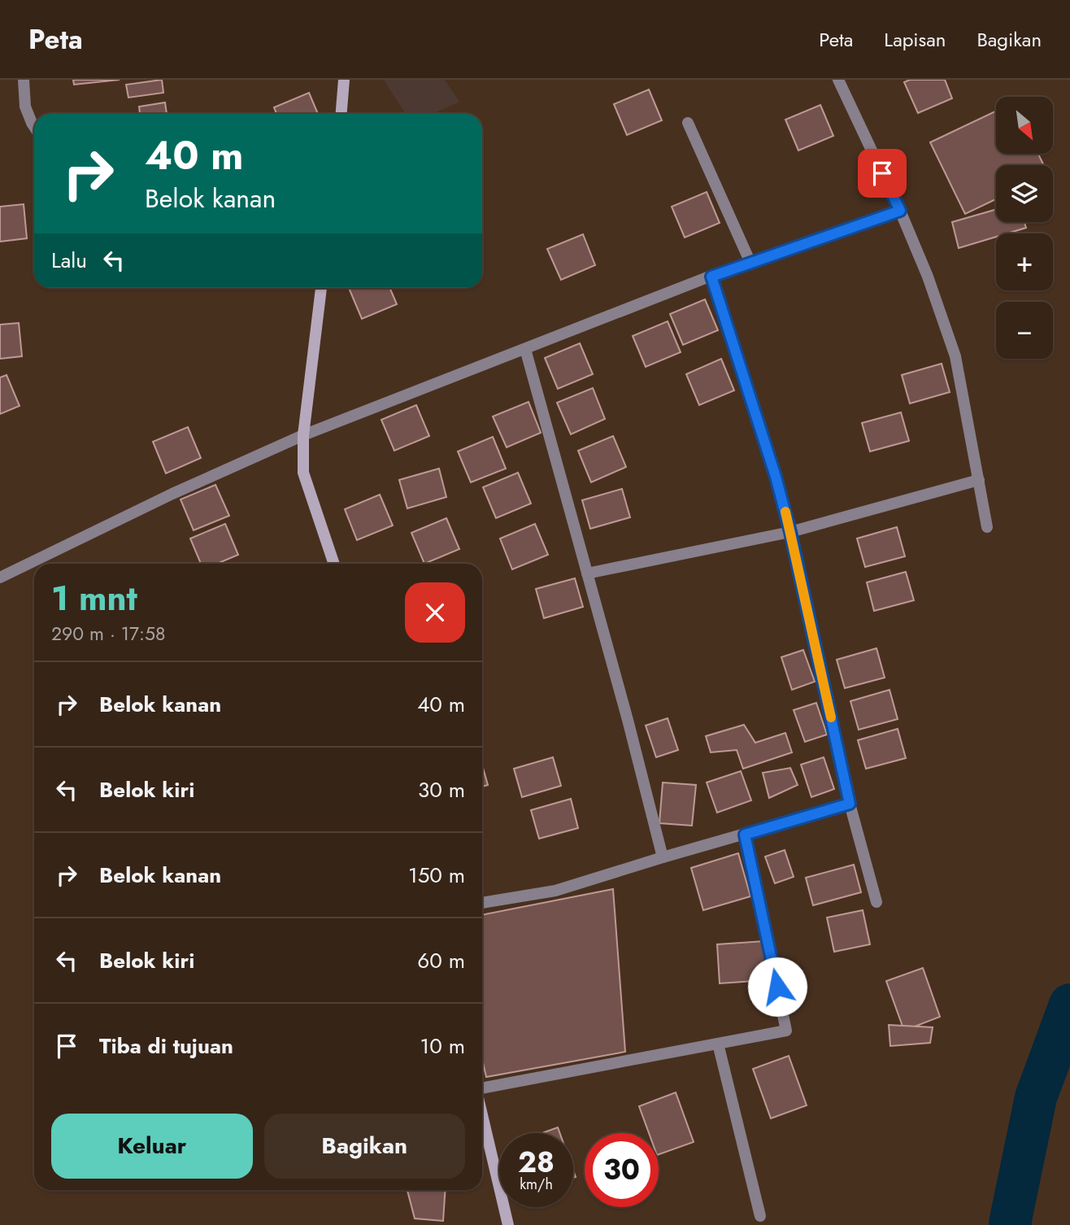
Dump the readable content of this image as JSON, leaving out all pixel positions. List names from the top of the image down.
{
  "north": "bottom right",
  "page": {
    "header": "Peta",
    "nav": ["Peta", "Lapisan", "Bagikan"],
    "map_buttons": ["+", "−"],
    "turn": ["40 m", "Belok kanan"],
    "then": "Lalu",
    "heading": ["1 mnt", "290 m · 17:58"],
    "list": [
      {
        "name": "Belok kanan",
        "value": "40 m"
      },
      {
        "name": "Belok kiri",
        "value": "30 m"
      },
      {
        "name": "Belok kanan",
        "value": "150 m"
      },
      {
        "name": "Belok kiri",
        "value": "60 m"
      },
      {
        "name": "Tiba di tujuan",
        "value": "10 m"
      }
    ],
    "buttons": ["Keluar", "Bagikan"],
    "speed": "28 km/h",
    "limit": "30"
  }
}
